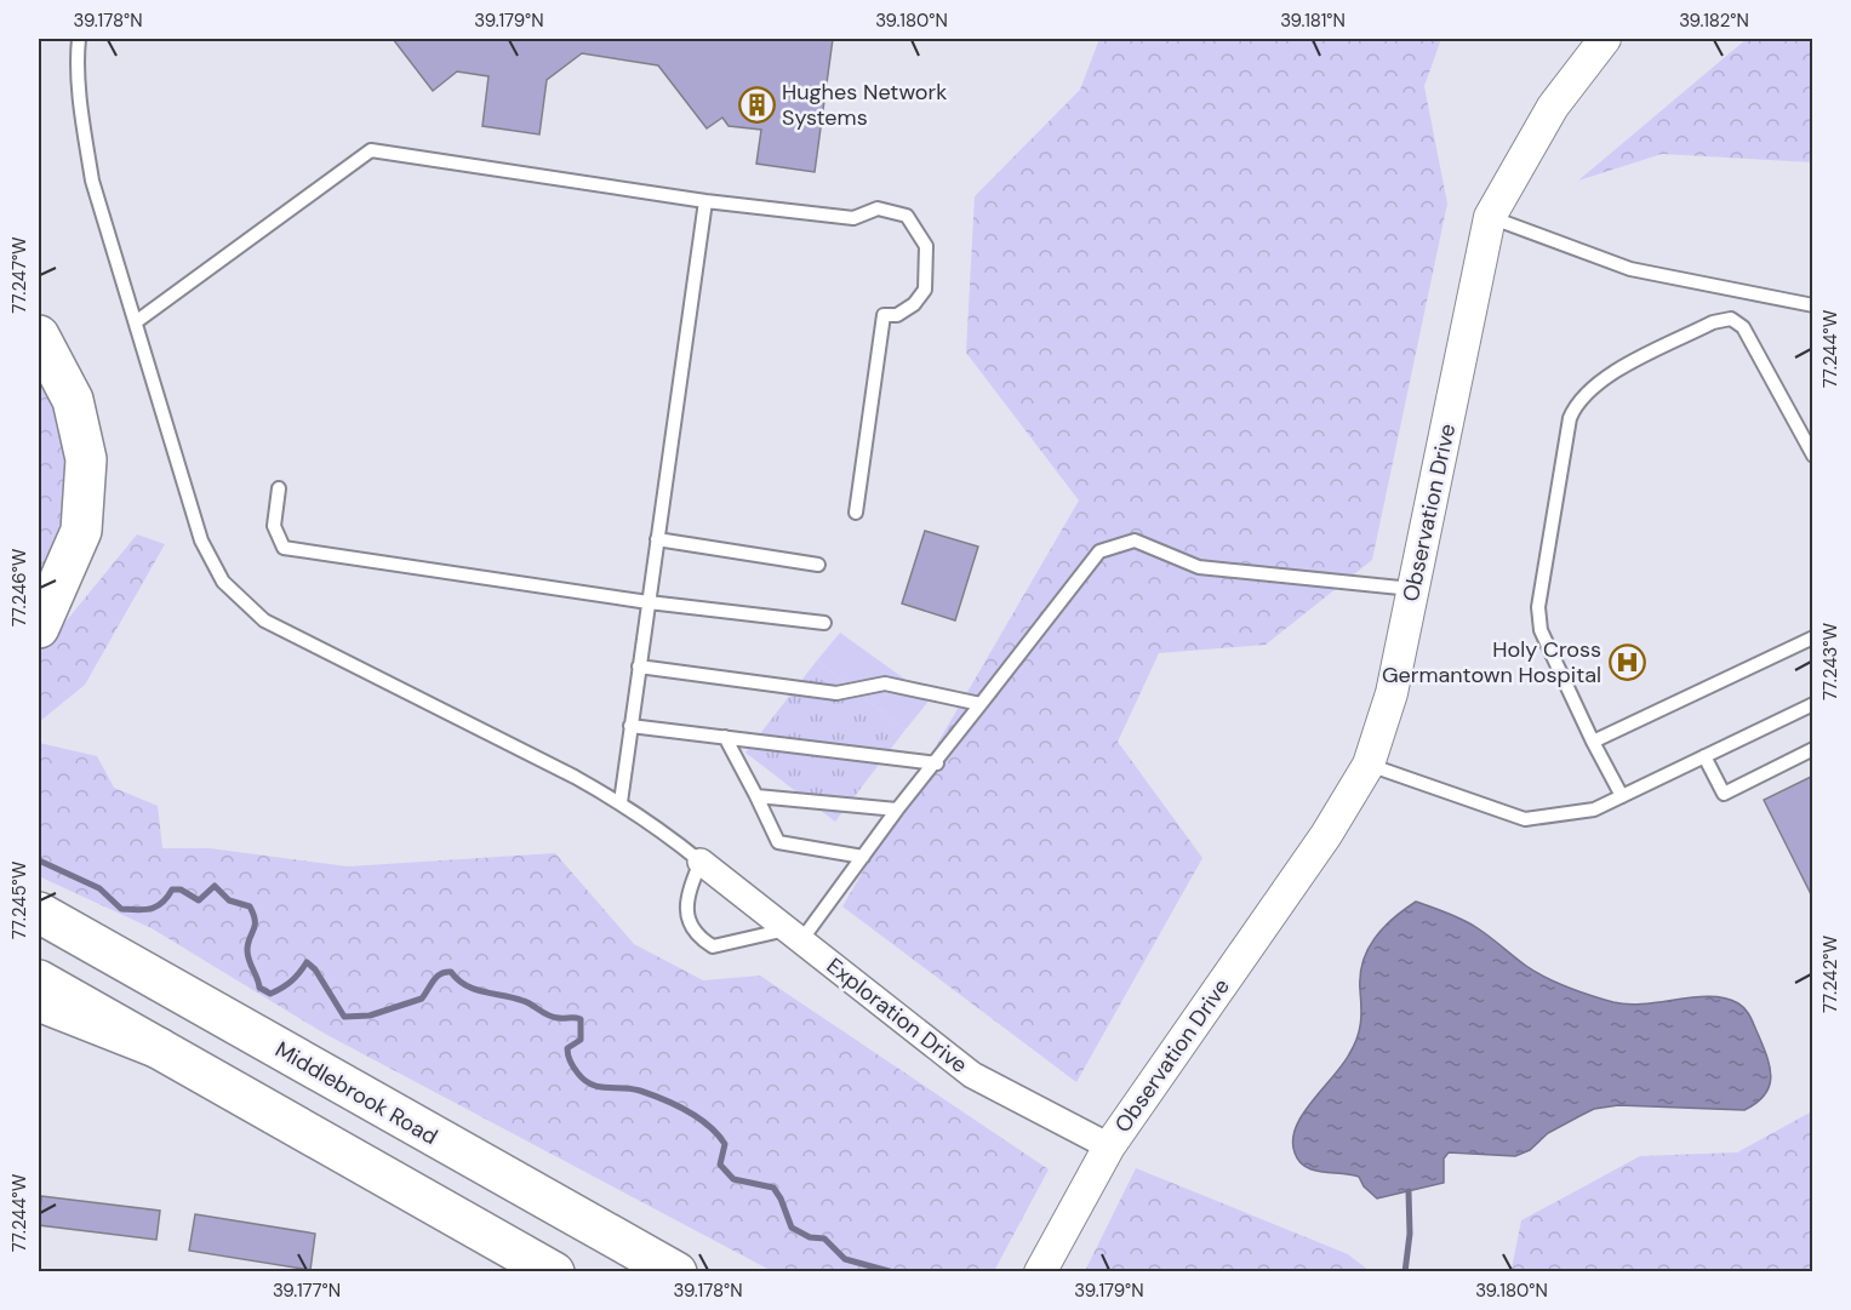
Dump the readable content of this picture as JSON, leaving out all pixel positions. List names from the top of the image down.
{
  "streets": {
    "main road": ["Middlebrook Road"],
    "street": ["Observation Drive", "Exploration Drive"]
  },
  "crossings": [
    ["Observation Drive", "Exploration Drive"]
  ],
  "places": {
    "building": ["Hughes Network Systems"],
    "hospital": ["Holy Cross Germantown Hospital"]
  },
  "coordinates": [
    "39.178°N",
    "39.179°N",
    "39.180°N",
    "39.181°N",
    "39.182°N",
    "77.247°W",
    "77.244°W",
    "77.246°W",
    "77.243°W",
    "77.245°W",
    "77.242°W",
    "39.177°N"
  ]
}
